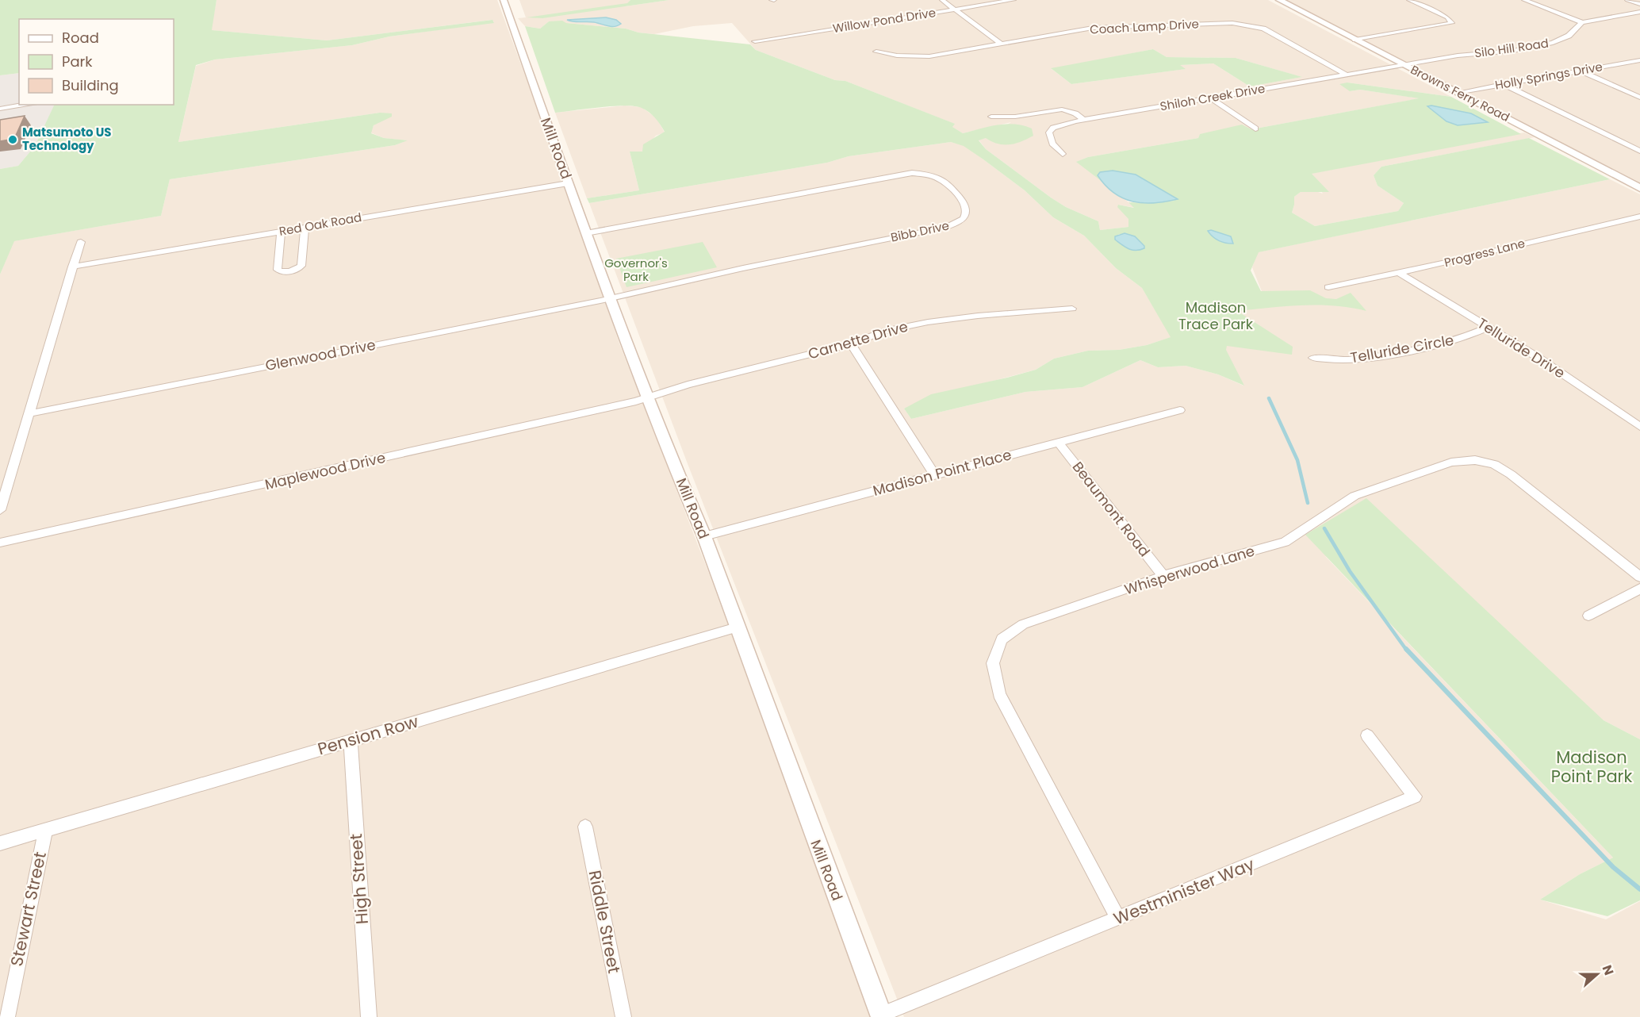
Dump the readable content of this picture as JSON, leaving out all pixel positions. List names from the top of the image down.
{
  "streets": {
    "street": [
      "Willow Pond Drive",
      "Coach Lamp Drive",
      "Silo Hill Road",
      "Holly Springs Drive",
      "Browns Ferry Road",
      "Shiloh Creek Drive",
      "Mill Road",
      "Red Oak Road",
      "Bibb Drive",
      "Progress Lane",
      "Carnette Drive",
      "Telluride Drive",
      "Telluride Circle",
      "Glenwood Drive",
      "Maplewood Drive",
      "Madison Point Place",
      "Beaumont Road",
      "Whisperwood Lane",
      "Pension Row",
      "High Street",
      "Westminister Way",
      "Stewart Street",
      "Riddle Street"
    ]
  },
  "crossings": [
    ["Coach Lamp Drive", "Shiloh Creek Drive"],
    ["Silo Hill Road", "Browns Ferry Road"],
    ["Silo Hill Road", "Shiloh Creek Drive"],
    ["Holly Springs Drive", "Browns Ferry Road"],
    ["Browns Ferry Road", "Shiloh Creek Drive"],
    ["Mill Road", "Red Oak Road"],
    ["Mill Road", "Bibb Drive"],
    ["Mill Road", "Carnette Drive"],
    ["Mill Road", "Glenwood Drive"],
    ["Mill Road", "Maplewood Drive"],
    ["Mill Road", "Madison Point Place"],
    ["Mill Road", "Pension Row"],
    ["Mill Road", "Westminister Way"],
    ["Bibb Drive", "Glenwood Drive"],
    ["Progress Lane", "Telluride Drive"],
    ["Carnette Drive", "Maplewood Drive"],
    ["Telluride Drive", "Telluride Circle"],
    ["Madison Point Place", "Beaumont Road"],
    ["Beaumont Road", "Whisperwood Lane"],
    ["Whisperwood Lane", "Westminister Way"],
    ["Pension Row", "High Street"],
    ["Pension Row", "Stewart Street"]
  ],
  "parks": ["Governor's Park", "Madison Trace Park", "Madison Point Park"],
  "places": ["Matsumoto US Technology"],
  "legend": ["Road", "Park", "Building"],
  "north": "right"
}
